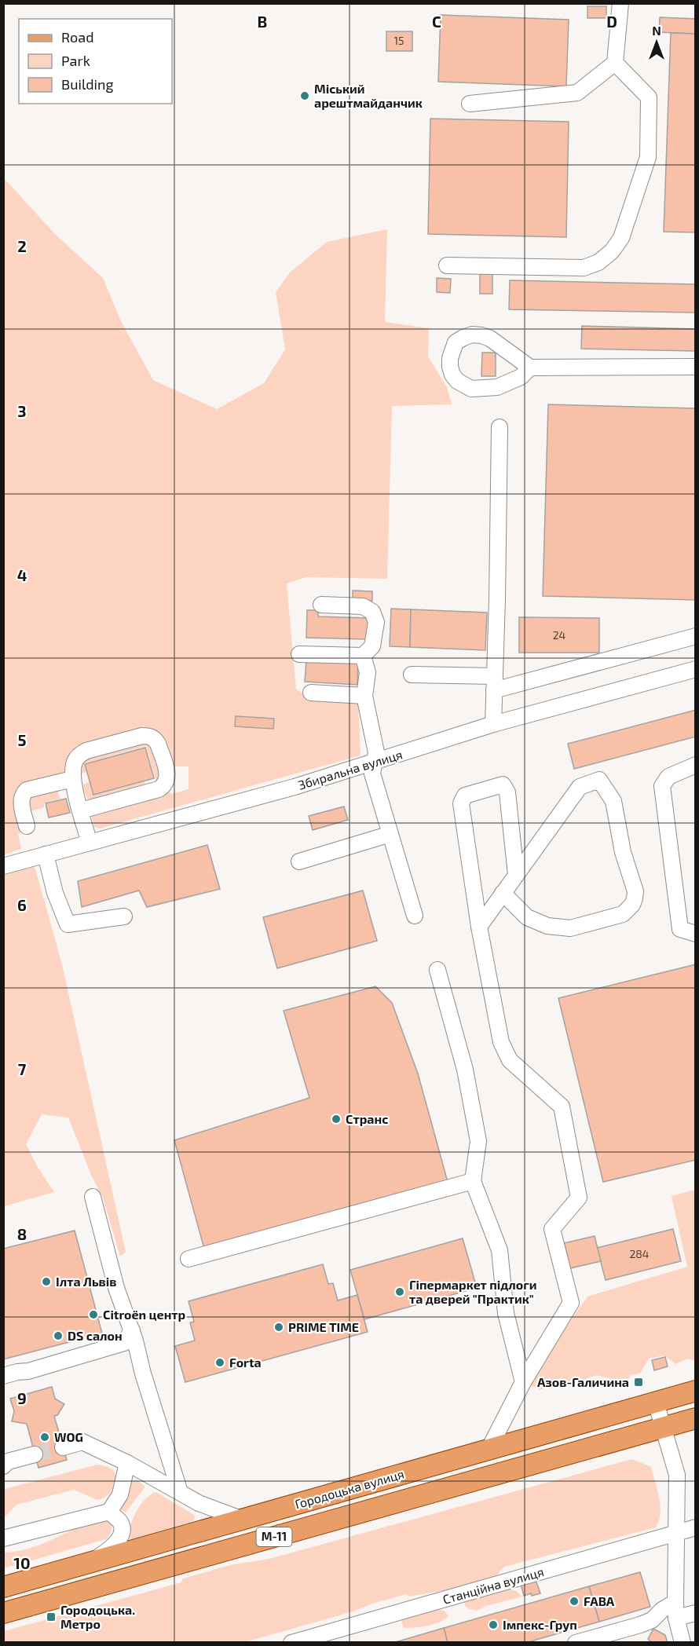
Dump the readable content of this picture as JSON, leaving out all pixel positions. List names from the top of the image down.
{
  "streets": {
    "main road": ["Городоцька вулиця", "М-11"],
    "street": ["Збиральна вулиця", "Станційна вулиця"]
  },
  "places": {
    "other": [
      "Міський арештмайданчик",
      "Странс",
      "Ілта Львів",
      "Гіпермаркет підлоги та дверей \"Практик\"",
      "Citroën центр",
      "PRIME TIME",
      "DS салон",
      "Forta",
      "WOG",
      "FABA",
      "Імпекс-Груп"
    ],
    "transit": ["Азов-Галичина", "Городоцька. Метро"]
  },
  "house_numbers": ["15", "24", "284"],
  "legend": ["Road", "Park", "Building"],
  "north": "top",
  "grid": {
    "columns": ["B", "C", "D"],
    "rows": [
      "2",
      "3",
      "4",
      "5",
      "6",
      "7",
      "8",
      "9",
      "10"
    ]
  }
}
